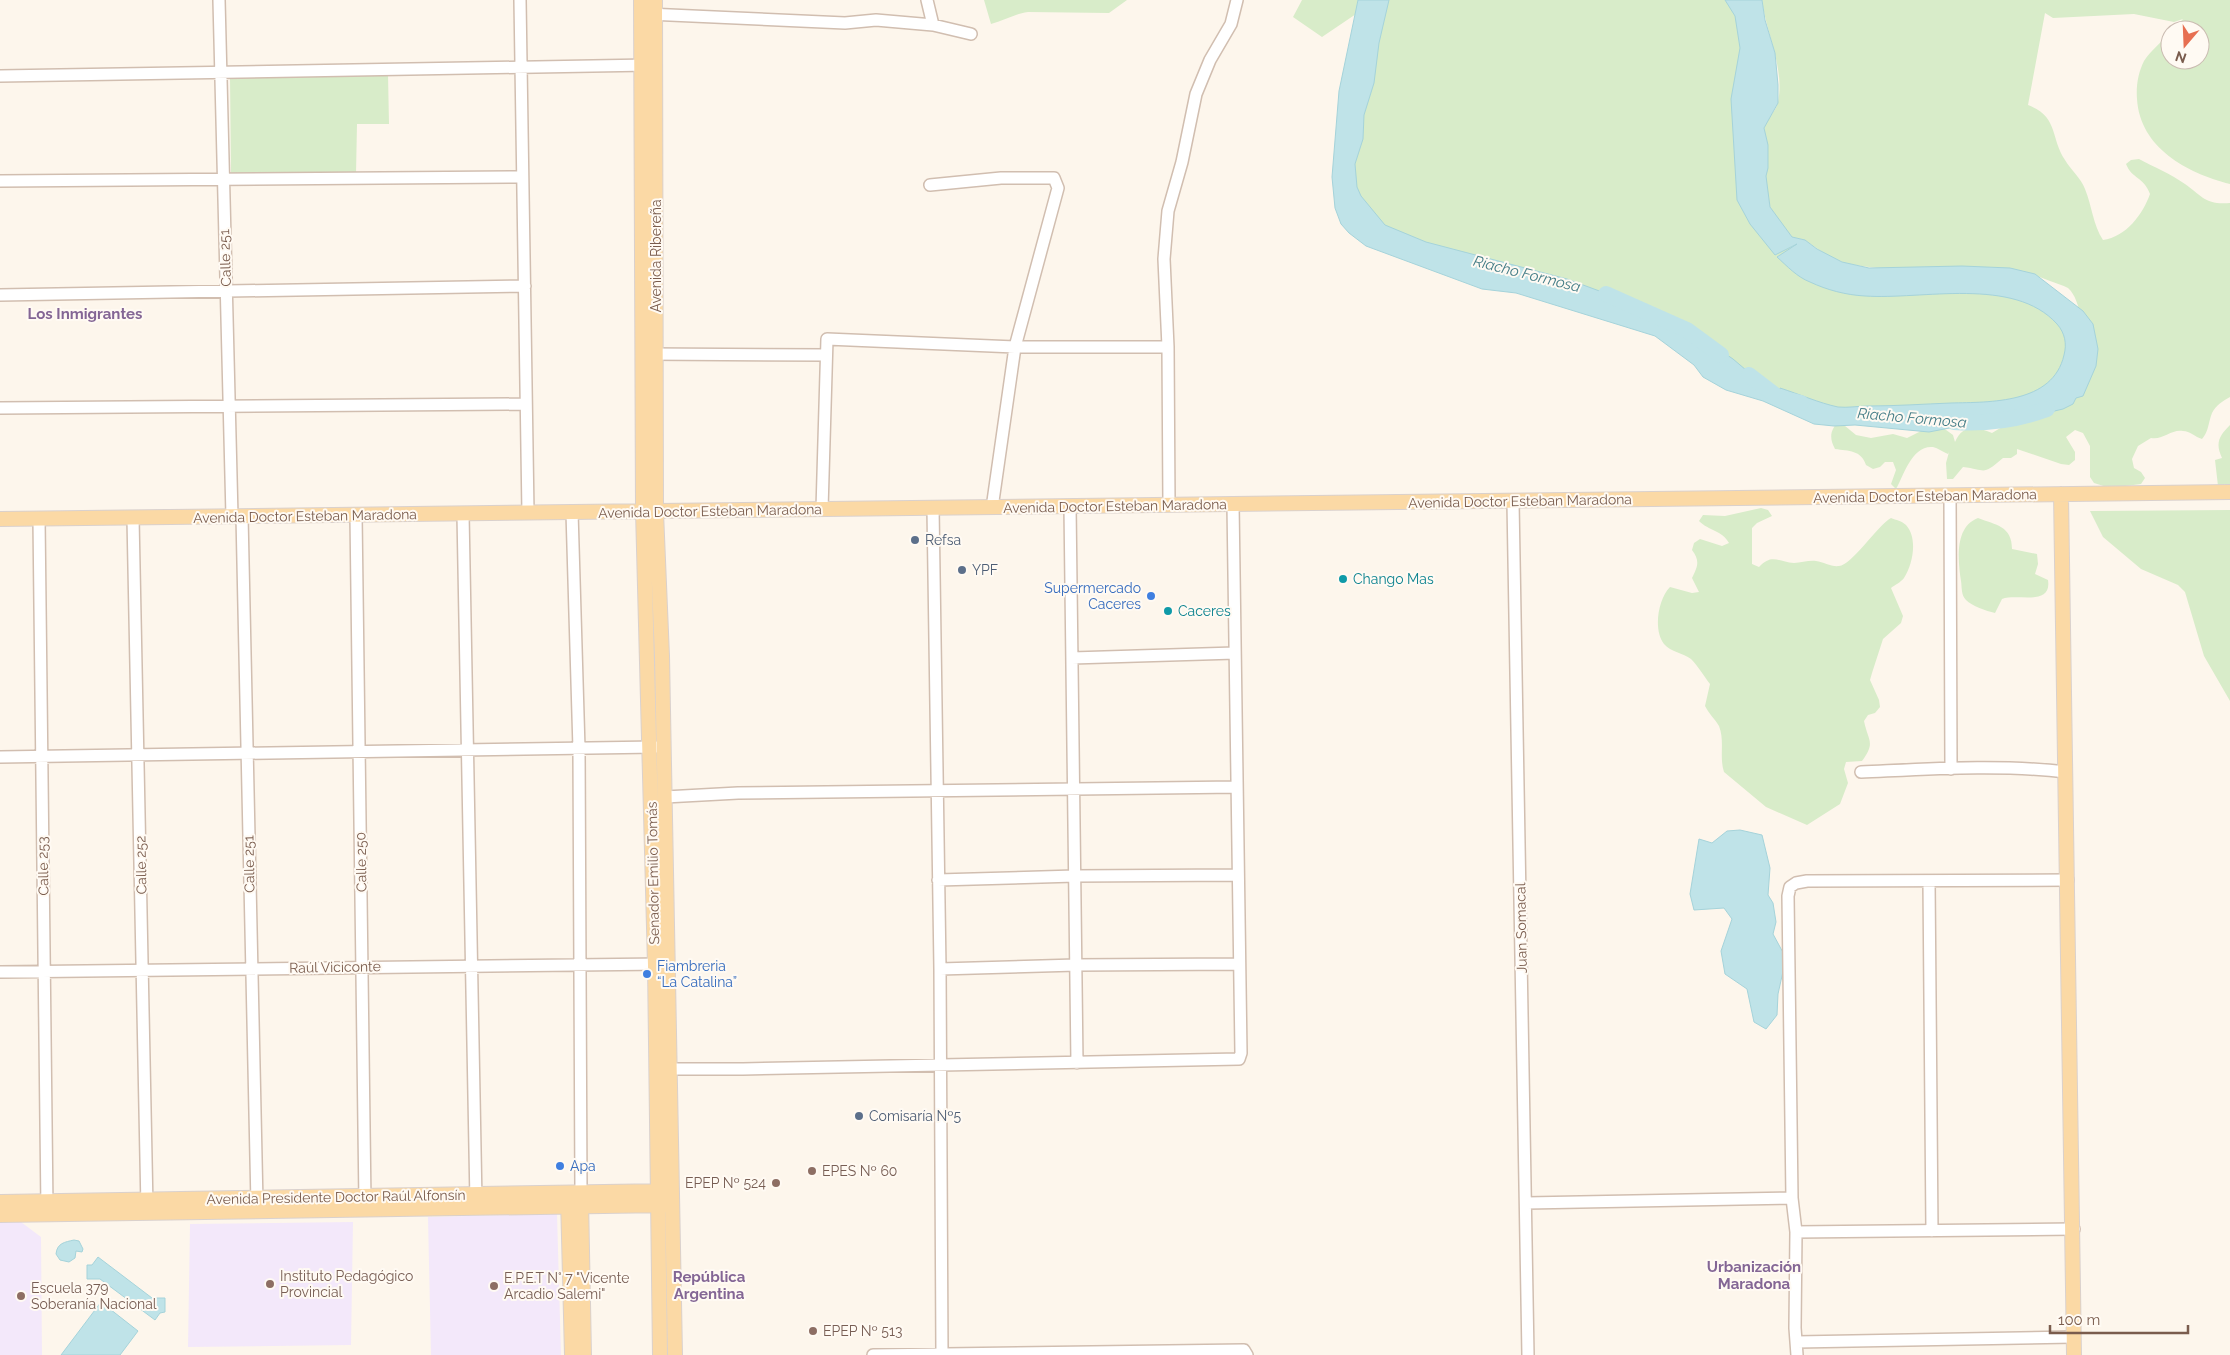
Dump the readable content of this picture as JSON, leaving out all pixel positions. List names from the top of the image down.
{
  "streets": {
    "main road": [
      "Avenida Ribereña",
      "Avenida Doctor Esteban Maradona",
      "Senador Emilio Tomás",
      "Avenida Presidente Doctor Raúl Alfonsín"
    ],
    "street": [
      "Calle 251",
      "Calle 250",
      "Calle 252",
      "Calle 253",
      "Juan Somacal",
      "Raúl Viciconte"
    ]
  },
  "crossings": [
    ["Avenida Ribereña", "Avenida Doctor Esteban Maradona"],
    ["Avenida Ribereña", "Senador Emilio Tomás"],
    ["Calle 251", "Avenida Doctor Esteban Maradona"],
    ["Calle 251", "Raúl Viciconte"],
    ["Calle 251", "Avenida Presidente Doctor Raúl Alfonsín"],
    ["Avenida Doctor Esteban Maradona", "Calle 250"],
    ["Avenida Doctor Esteban Maradona", "Calle 252"],
    ["Avenida Doctor Esteban Maradona", "Calle 253"],
    ["Avenida Doctor Esteban Maradona", "Senador Emilio Tomás"],
    ["Avenida Doctor Esteban Maradona", "Juan Somacal"],
    ["Calle 250", "Raúl Viciconte"],
    ["Calle 250", "Avenida Presidente Doctor Raúl Alfonsín"],
    ["Calle 252", "Raúl Viciconte"],
    ["Calle 252", "Avenida Presidente Doctor Raúl Alfonsín"],
    ["Calle 253", "Raúl Viciconte"],
    ["Calle 253", "Avenida Presidente Doctor Raúl Alfonsín"],
    ["Senador Emilio Tomás", "Raúl Viciconte"],
    ["Senador Emilio Tomás", "Avenida Presidente Doctor Raúl Alfonsín"]
  ],
  "districts": ["Los Inmigrantes", "Urbanización Maradona", "República Argentina"],
  "water": ["Riacho Formosa"],
  "places": [
    "Refsa",
    "YPF",
    "Chango Mas",
    "Supermercado Caceres",
    "Caceres",
    "Fiambreria “La Catalina”",
    "Comisaría Nº5",
    "Apa",
    "EPES Nº 60",
    "EPEP Nº 524",
    "Instituto Pedagógico Provincial",
    "E.P.E.T N° 7 \"Vicente Arcadio Salemi\"",
    "Escuela 379 Soberanía Nacional",
    "EPEP Nº 513"
  ],
  "scale_bar": "100 m",
  "north": "bottom"
}
